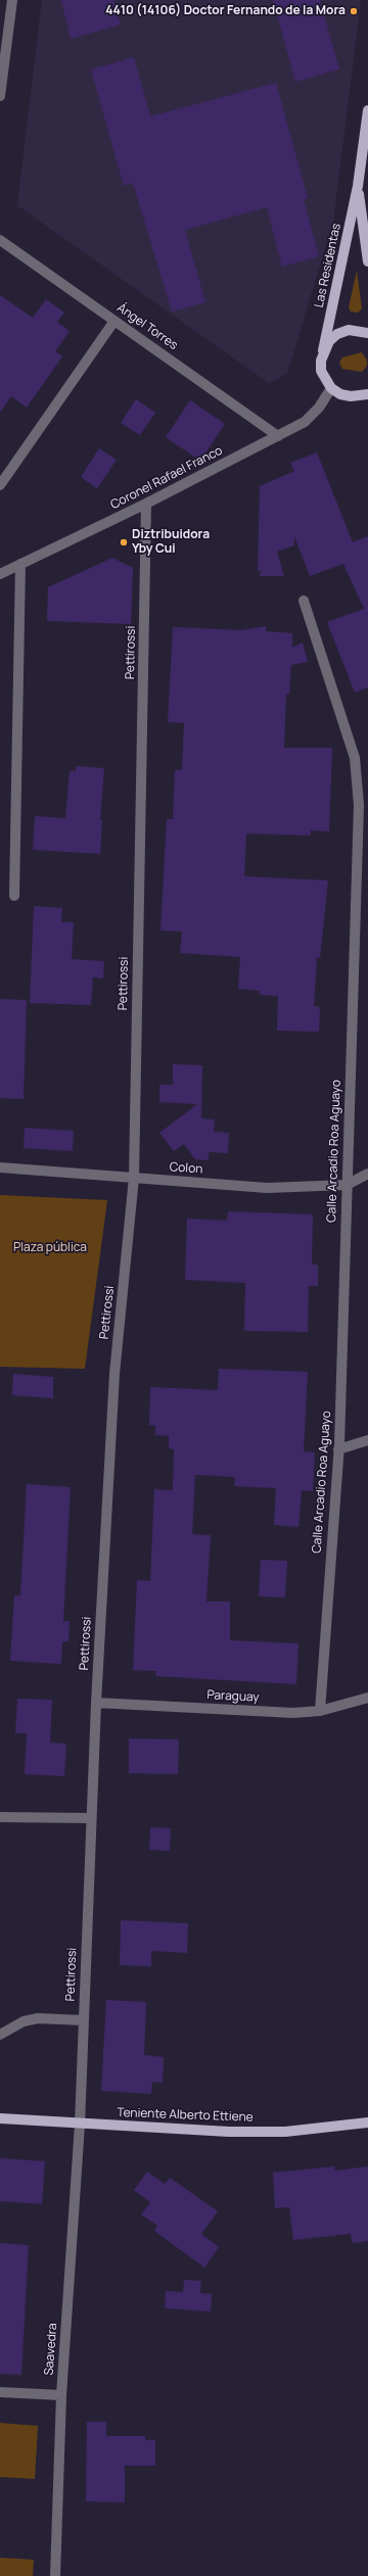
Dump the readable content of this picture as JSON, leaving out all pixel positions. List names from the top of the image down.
{
  "streets": {
    "main road": ["Las Residentas", "Teniente Alberto Ettiene"],
    "street": [
      "Ángel Torres",
      "Coronel Rafael Franco",
      "Pettirossi",
      "Calle Arcadio Roa Aguayo",
      "Colon",
      "Paraguay",
      "Saavedra"
    ]
  },
  "crossings": [
    ["Las Residentas", "Coronel Rafael Franco"],
    ["Ángel Torres", "Coronel Rafael Franco"],
    ["Coronel Rafael Franco", "Pettirossi"],
    ["Pettirossi", "Colon"],
    ["Pettirossi", "Paraguay"],
    ["Pettirossi", "Teniente Alberto Ettiene"],
    ["Pettirossi", "Saavedra"],
    ["Calle Arcadio Roa Aguayo", "Colon"],
    ["Calle Arcadio Roa Aguayo", "Paraguay"],
    ["Teniente Alberto Ettiene", "Saavedra"]
  ],
  "parks": ["Plaza pública"],
  "places": ["4410 (14106) Doctor Fernando de la Mora", "Diztribuidora Yby Cui"]
}
